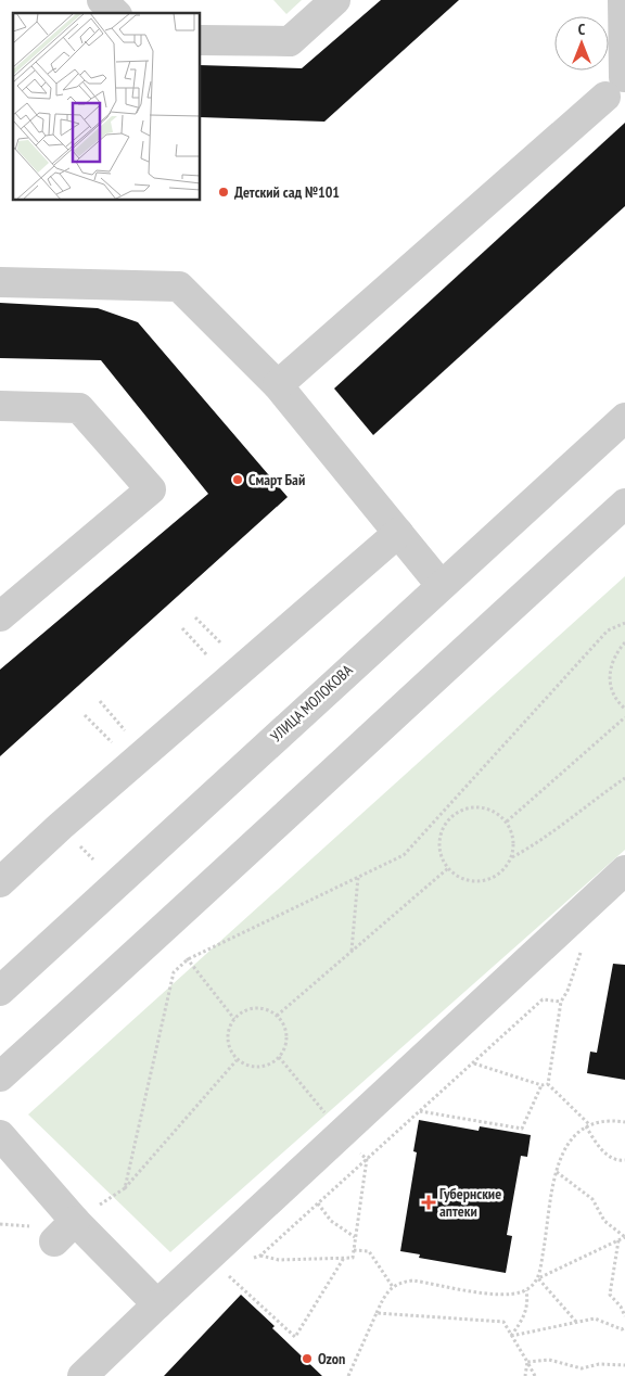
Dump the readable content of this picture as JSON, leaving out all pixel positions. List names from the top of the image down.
{
  "streets": {
    "street": ["УЛИЦА МОЛОКОВА"]
  },
  "places": {
    "other": ["Детский сад №101", "Смарт Бай", "Ozon"],
    "health": ["Губернские аптеки"]
  },
  "north": "top"
}
